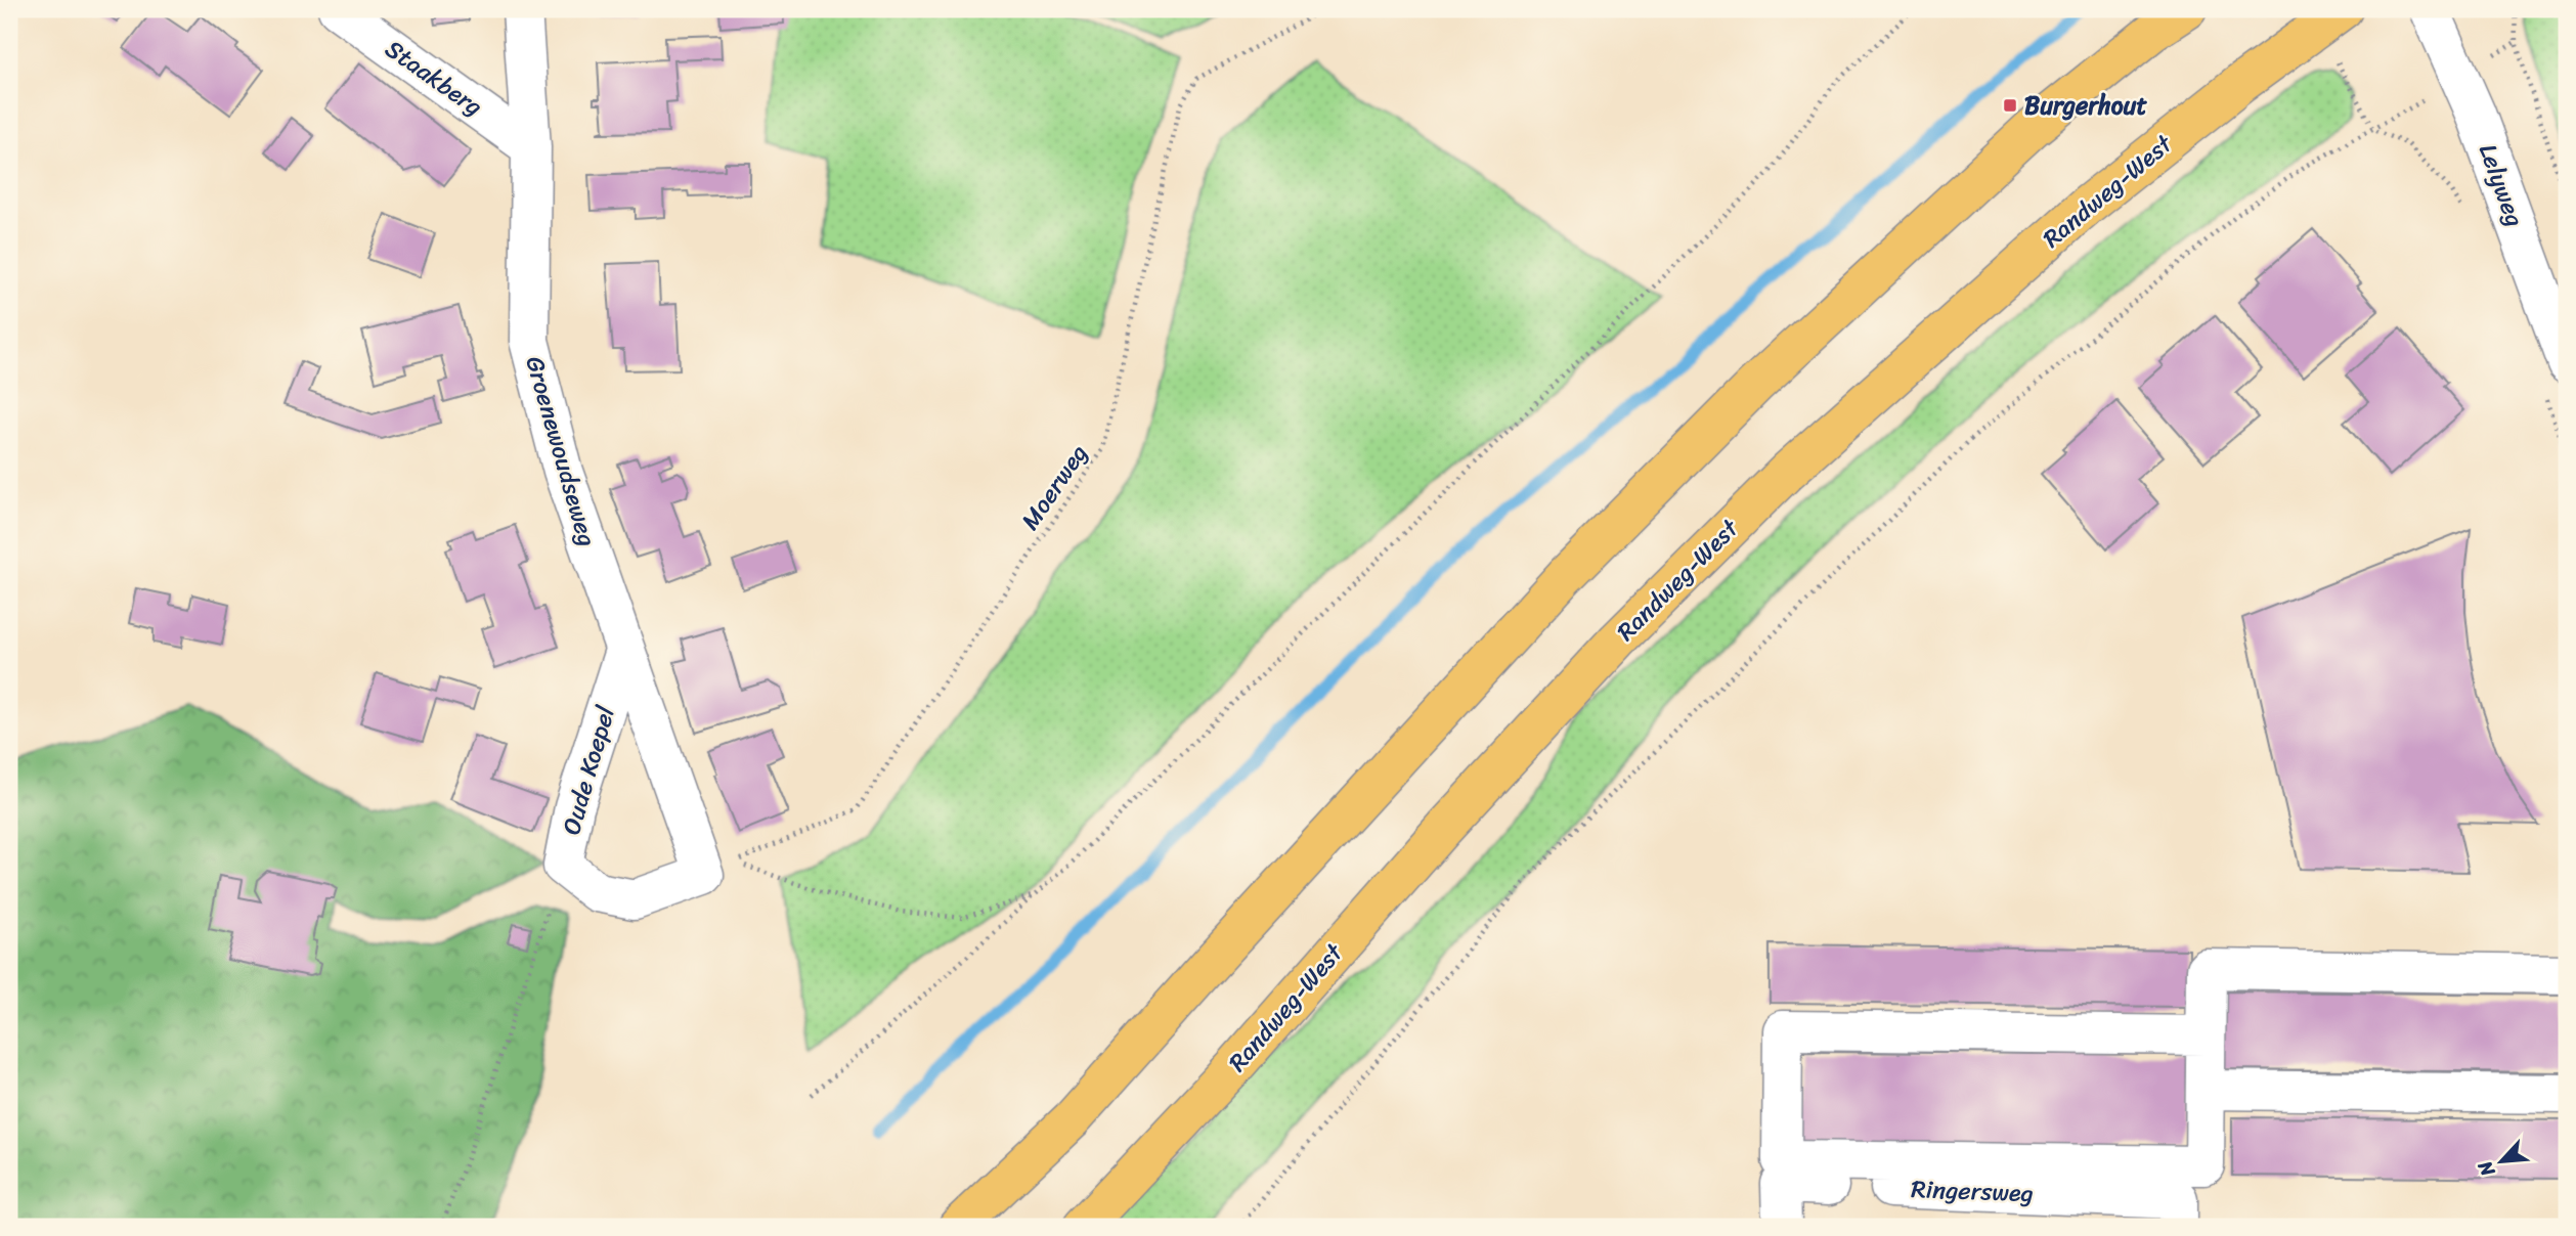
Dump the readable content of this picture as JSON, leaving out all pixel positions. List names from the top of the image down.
{
  "streets": {
    "main road": ["Randweg-West"],
    "street": [
      "Staakberg",
      "Lelyweg",
      "Groenewoudseweg",
      "Oude Koepel",
      "Ringersweg"
    ],
    "path": ["Moerweg"]
  },
  "crossings": [
    ["Staakberg", "Groenewoudseweg"],
    ["Groenewoudseweg", "Moerweg"],
    ["Groenewoudseweg", "Oude Koepel"],
    ["Moerweg", "Oude Koepel"]
  ],
  "places": {
    "transit": ["Burgerhout"]
  },
  "north": "bottom left"
}
